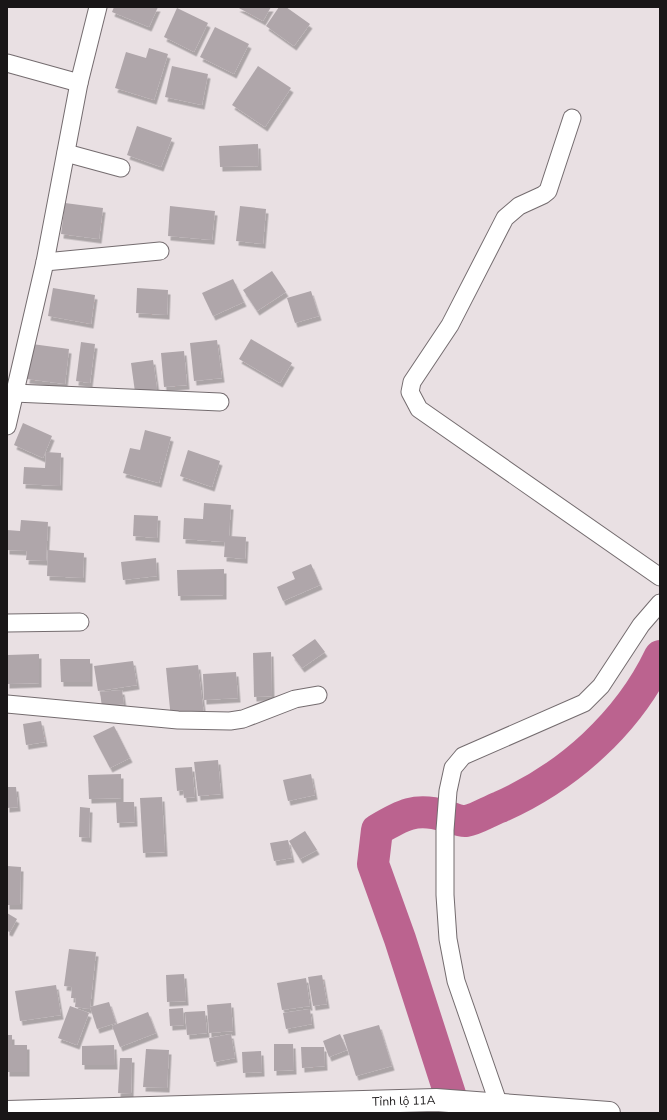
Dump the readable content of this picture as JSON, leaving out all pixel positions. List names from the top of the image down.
{
  "streets": {
    "main road": ["Tỉnh lộ 11A"]
  }
}
